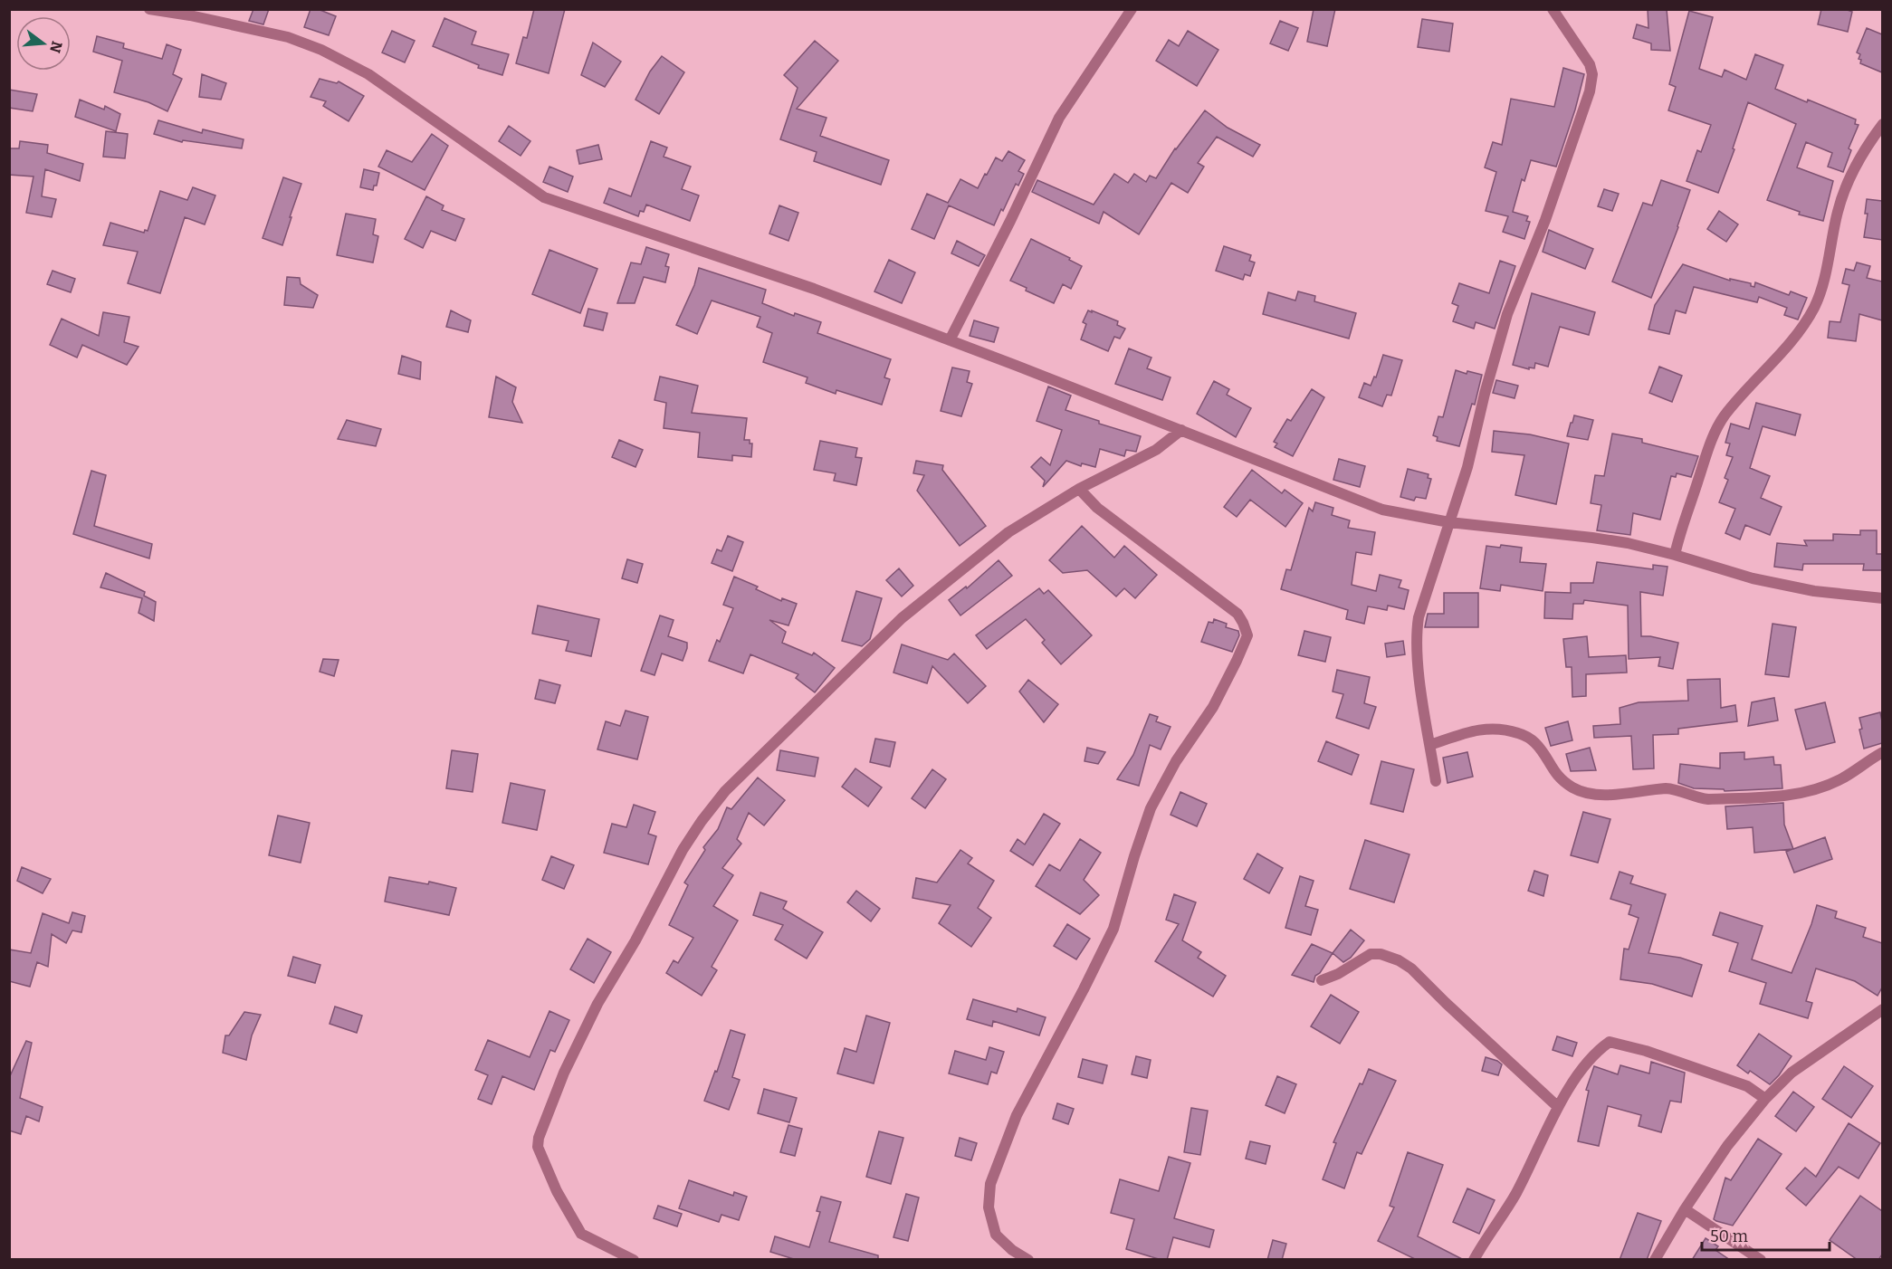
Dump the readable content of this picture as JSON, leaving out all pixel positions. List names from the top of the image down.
{
  "scale_bar": "50 m",
  "north": "right"
}
